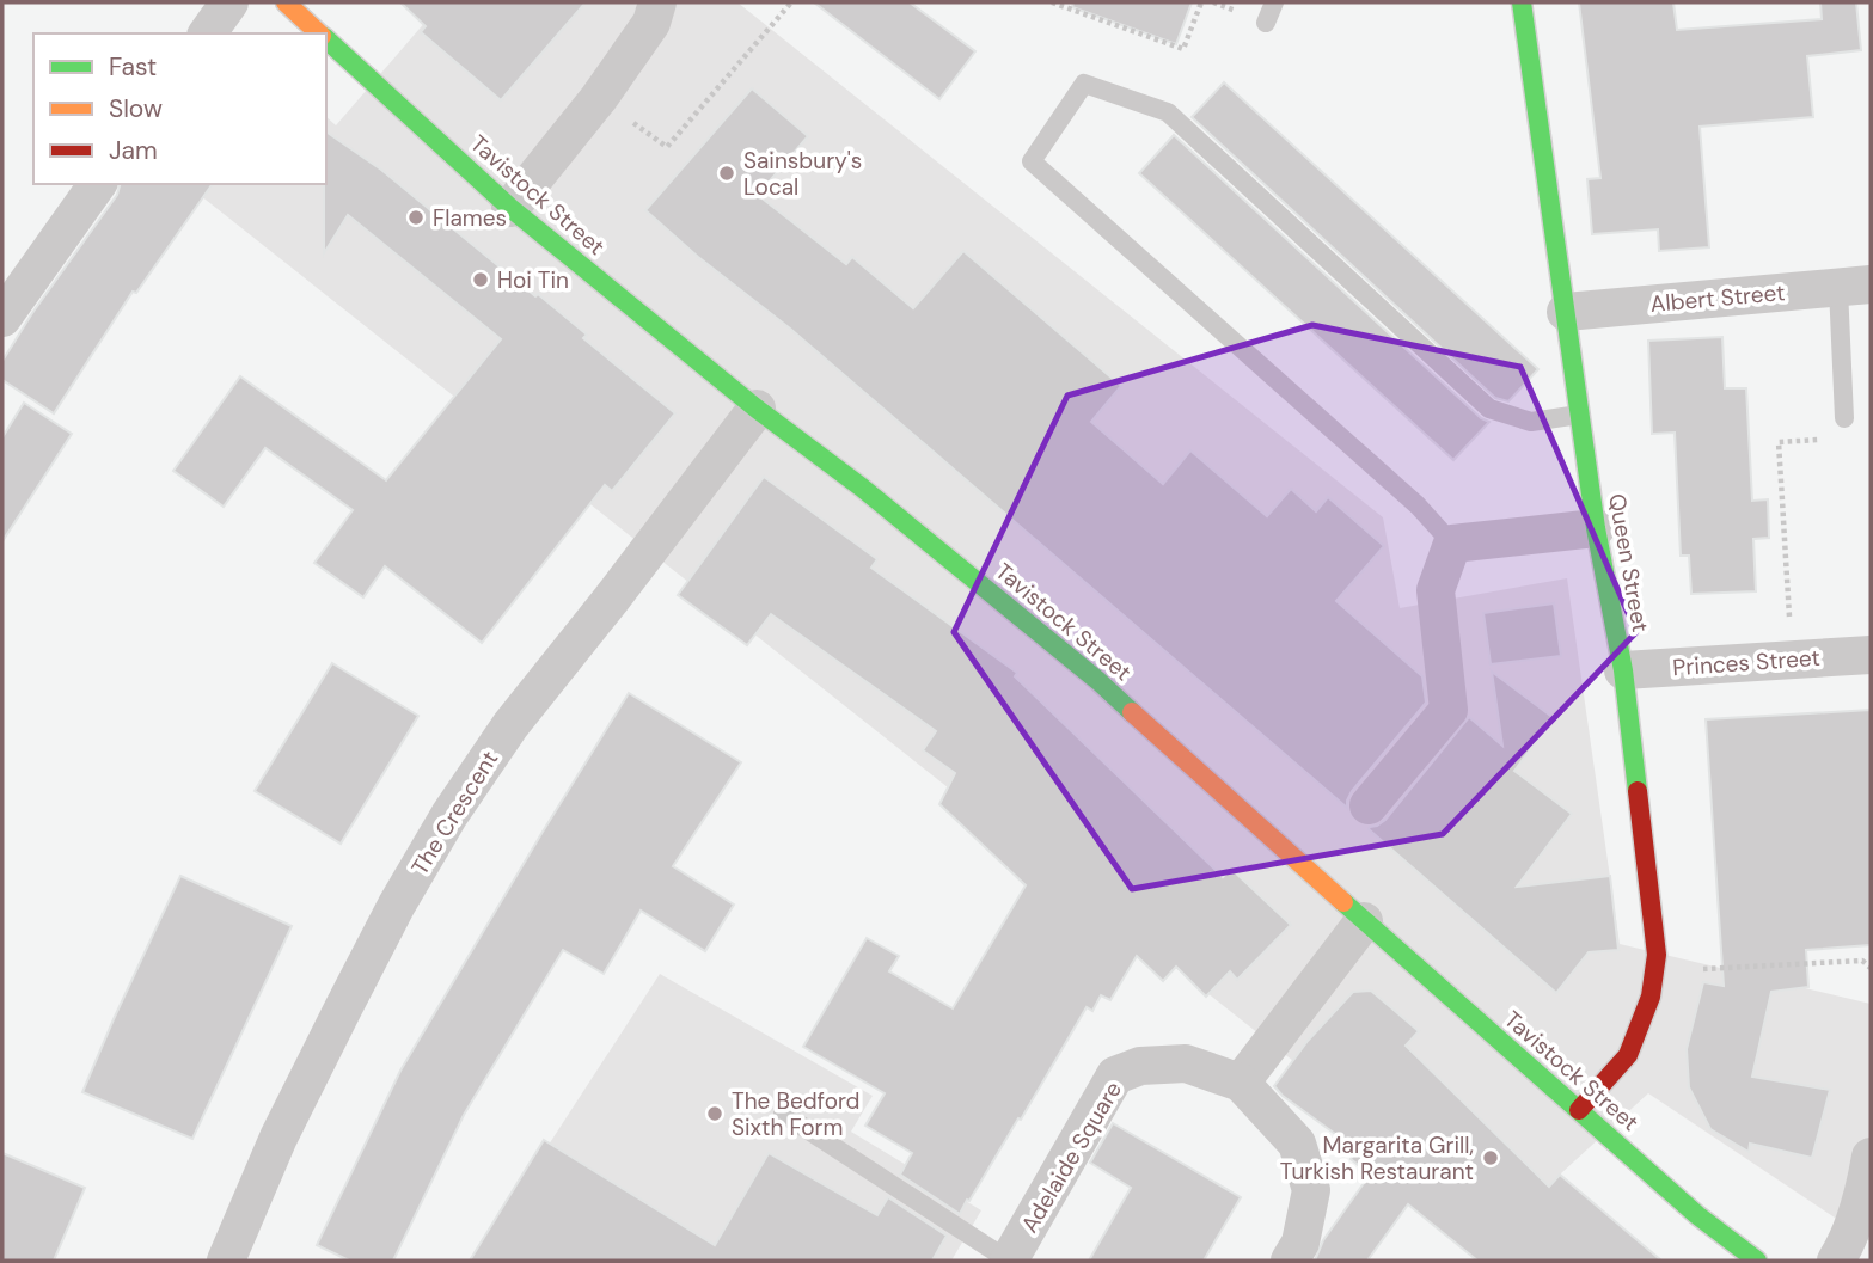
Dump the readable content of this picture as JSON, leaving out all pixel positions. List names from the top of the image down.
{
  "streets": {
    "main road": ["Tavistock Street", "Queen Street"],
    "street": [
      "Albert Street",
      "Princes Street",
      "The Crescent",
      "Adelaide Square"
    ]
  },
  "crossings": [
    ["Tavistock Street", "Queen Street"],
    ["Tavistock Street", "The Crescent"],
    ["Albert Street", "Queen Street"],
    ["Queen Street", "Princes Street"]
  ],
  "places": [
    "Sainsbury's Local",
    "Flames",
    "Hoi Tin",
    "The Bedford Sixth Form",
    "Margarita Grill, Turkish Restaurant"
  ],
  "legend": ["Fast", "Slow", "Jam"]
}
